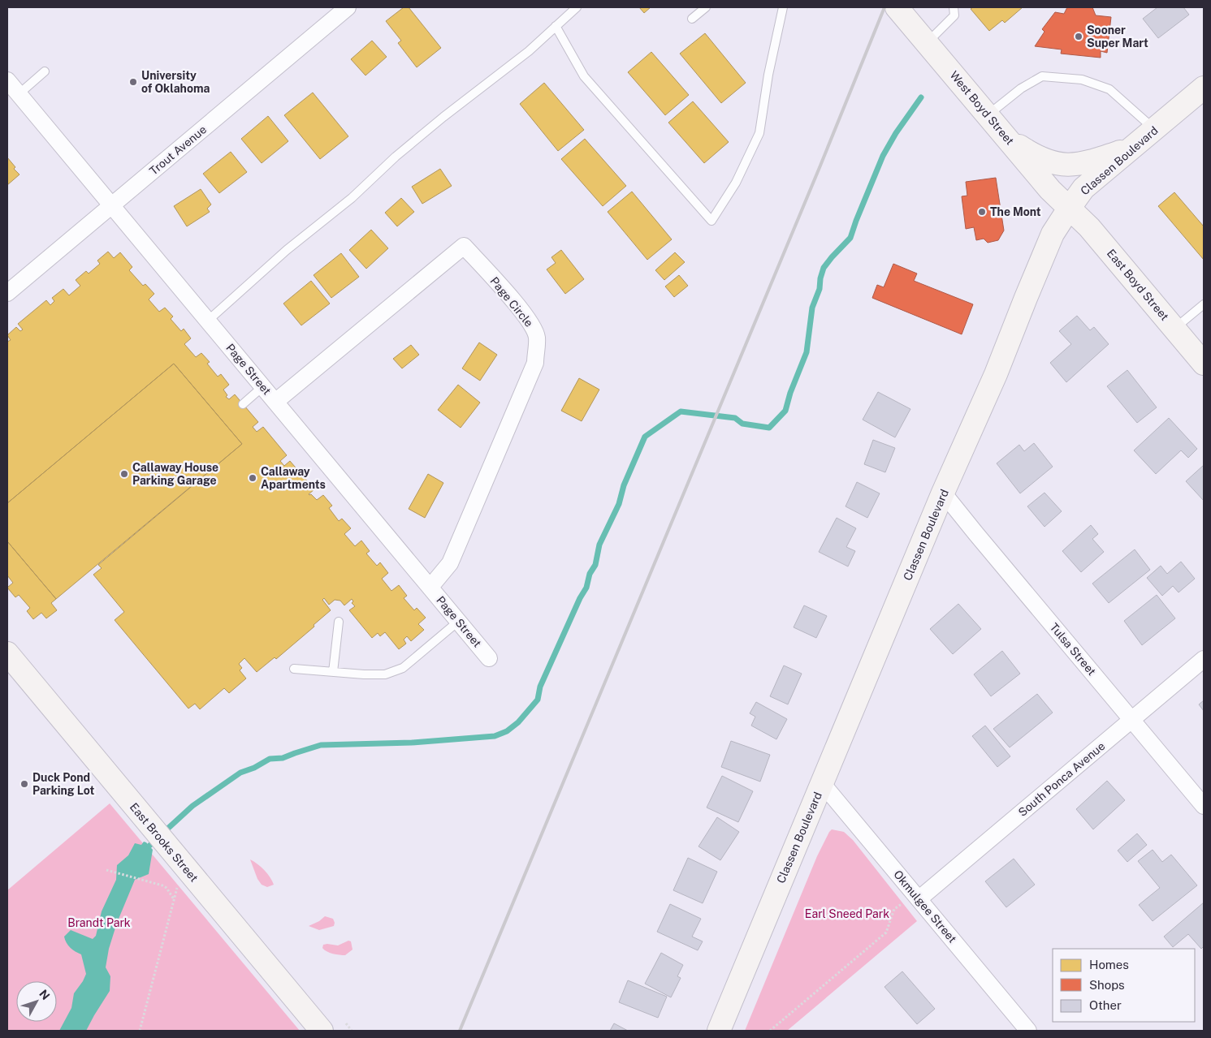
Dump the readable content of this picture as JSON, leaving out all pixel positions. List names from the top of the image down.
{
  "streets": {
    "street": [
      "West Boyd Street",
      "Trout Avenue",
      "Classen Boulevard",
      "East Boyd Street",
      "Page Circle",
      "Page Street",
      "Tulsa Street",
      "South Ponca Avenue",
      "East Brooks Street",
      "Okmulgee Street"
    ]
  },
  "crossings": [
    ["West Boyd Street", "Classen Boulevard"],
    ["West Boyd Street", "East Boyd Street"],
    ["Trout Avenue", "Page Street"],
    ["Classen Boulevard", "East Boyd Street"],
    ["Classen Boulevard", "Tulsa Street"],
    ["Classen Boulevard", "Okmulgee Street"],
    ["Page Circle", "Page Street"],
    ["Tulsa Street", "South Ponca Avenue"],
    ["South Ponca Avenue", "Okmulgee Street"]
  ],
  "parks": ["Earl Sneed Park", "Brandt Park"],
  "places": [
    "Sooner Super Mart",
    "University of Oklahoma",
    "The Mont",
    "Callaway House Parking Garage",
    "Callaway Apartments",
    "Duck Pond Parking Lot"
  ],
  "legend": ["Homes", "Shops", "Other"],
  "north": "top right"
}
